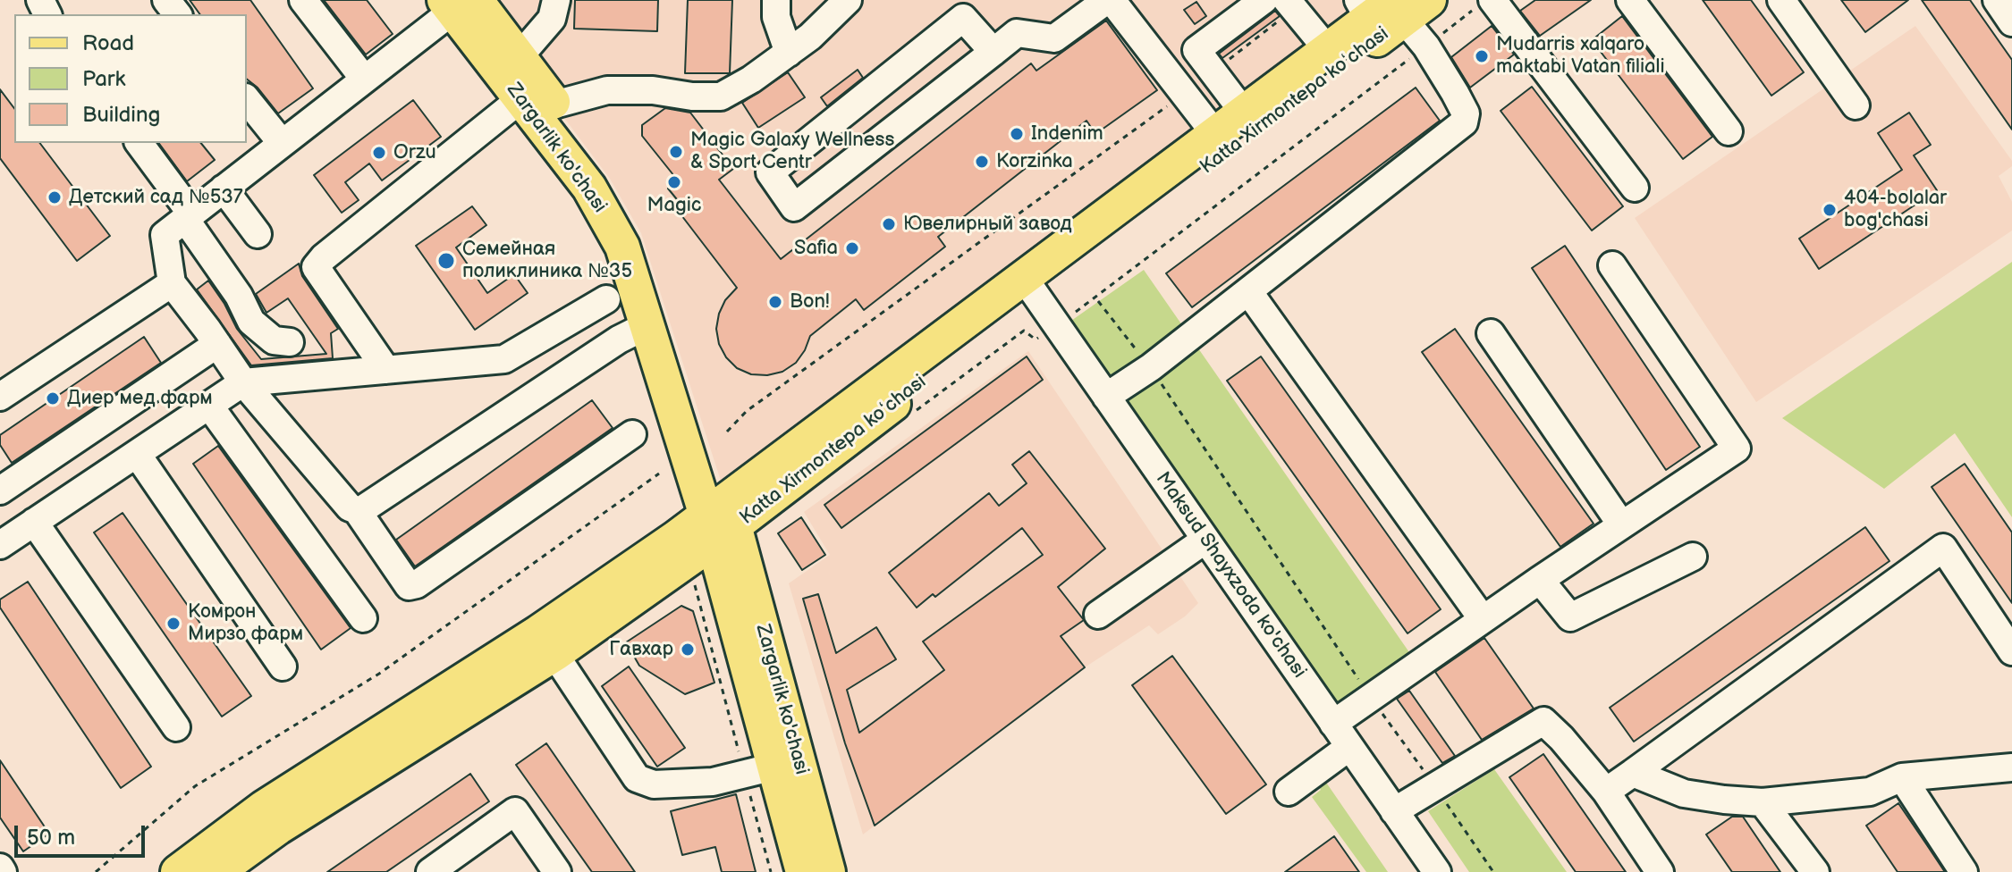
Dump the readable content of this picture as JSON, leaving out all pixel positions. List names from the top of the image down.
{
  "streets": {
    "main road": ["Katta Xirmontepa koʻchasi", "Zargarlik ko'chasi"],
    "street": ["Maksud Shayxzoda ko'chasi"]
  },
  "crossings": [
    ["Katta Xirmontepa koʻchasi", "Zargarlik ko'chasi"],
    ["Katta Xirmontepa koʻchasi", "Maksud Shayxzoda ko'chasi"]
  ],
  "places": [
    "Mudarris xalqaro maktabi Vatan filiali",
    "Indenim",
    "Magic Galaxy Wellness & Sport Centr",
    "Orzu",
    "Korzinka",
    "Magic",
    "Детский сад №537",
    "404-bolalar bog'chasi",
    "Ювелирный завод",
    "Safia",
    "Семейная поликлиника №35",
    "Bon!",
    "Диер мед фарм",
    "Комрон Мирзо фарм",
    "Гавхар"
  ],
  "legend": ["Road", "Park", "Building"],
  "scale_bar": "50 m"
}
